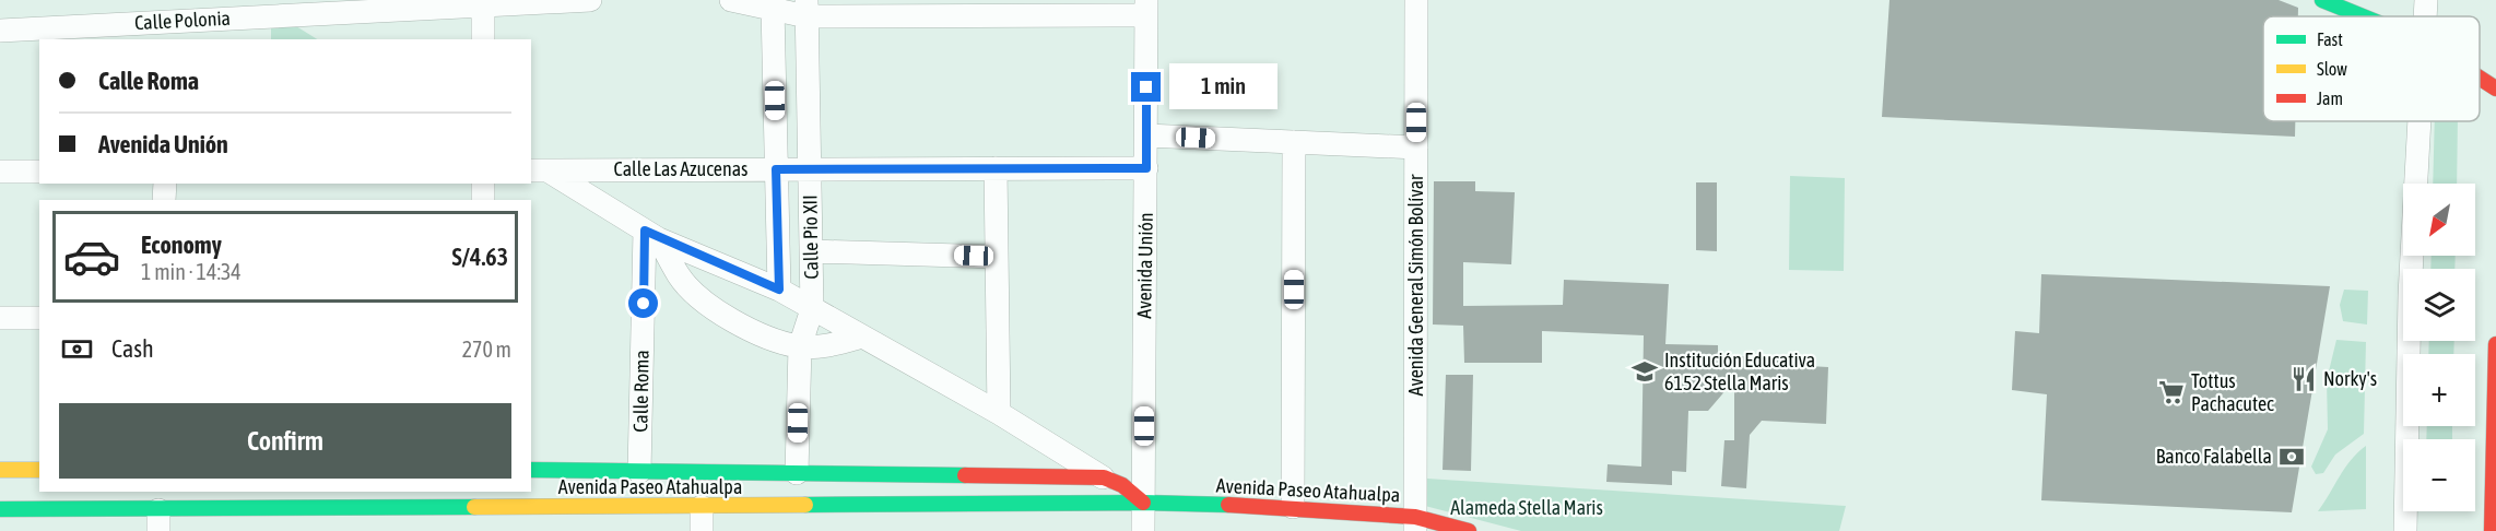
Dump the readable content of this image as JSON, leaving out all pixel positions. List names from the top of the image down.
{
  "streets": {
    "street": [
      "Calle Polonia",
      "Calle Las Azucenas",
      "Calle Pio XII",
      "Avenida Unión",
      "Avenida General Simón Bolívar",
      "Calle Roma",
      "Avenida Paseo Atahualpa"
    ]
  },
  "crossings": [
    ["Calle Las Azucenas", "Calle Pio XII"],
    ["Calle Las Azucenas", "Avenida Unión"],
    ["Calle Pio XII", "Avenida Paseo Atahualpa"],
    ["Avenida Unión", "Avenida Paseo Atahualpa"],
    ["Avenida General Simón Bolívar", "Avenida Paseo Atahualpa"],
    ["Calle Roma", "Avenida Paseo Atahualpa"]
  ],
  "parks": ["Alameda Stella Maris"],
  "places": {
    "school or university": ["Institución Educativa 6152 Stella Maris"],
    "restaurant": ["Norky's"],
    "supermarket": ["Tottus Pachacutec"],
    "bank": ["Banco Falabella"]
  },
  "legend": ["Fast", "Slow", "Jam"],
  "north": "bottom left",
  "page": {
    "banner": ["Calle Roma", "Avenida Unión"],
    "bubble": "1 min",
    "map_buttons": ["+", "−"],
    "list": [
      {
        "name": "Economy",
        "note": "1 min · 14:34",
        "value": "S/4.63"
      }
    ],
    "pay": ["Cash", "270 m"],
    "buttons": "Confirm"
  }
}
